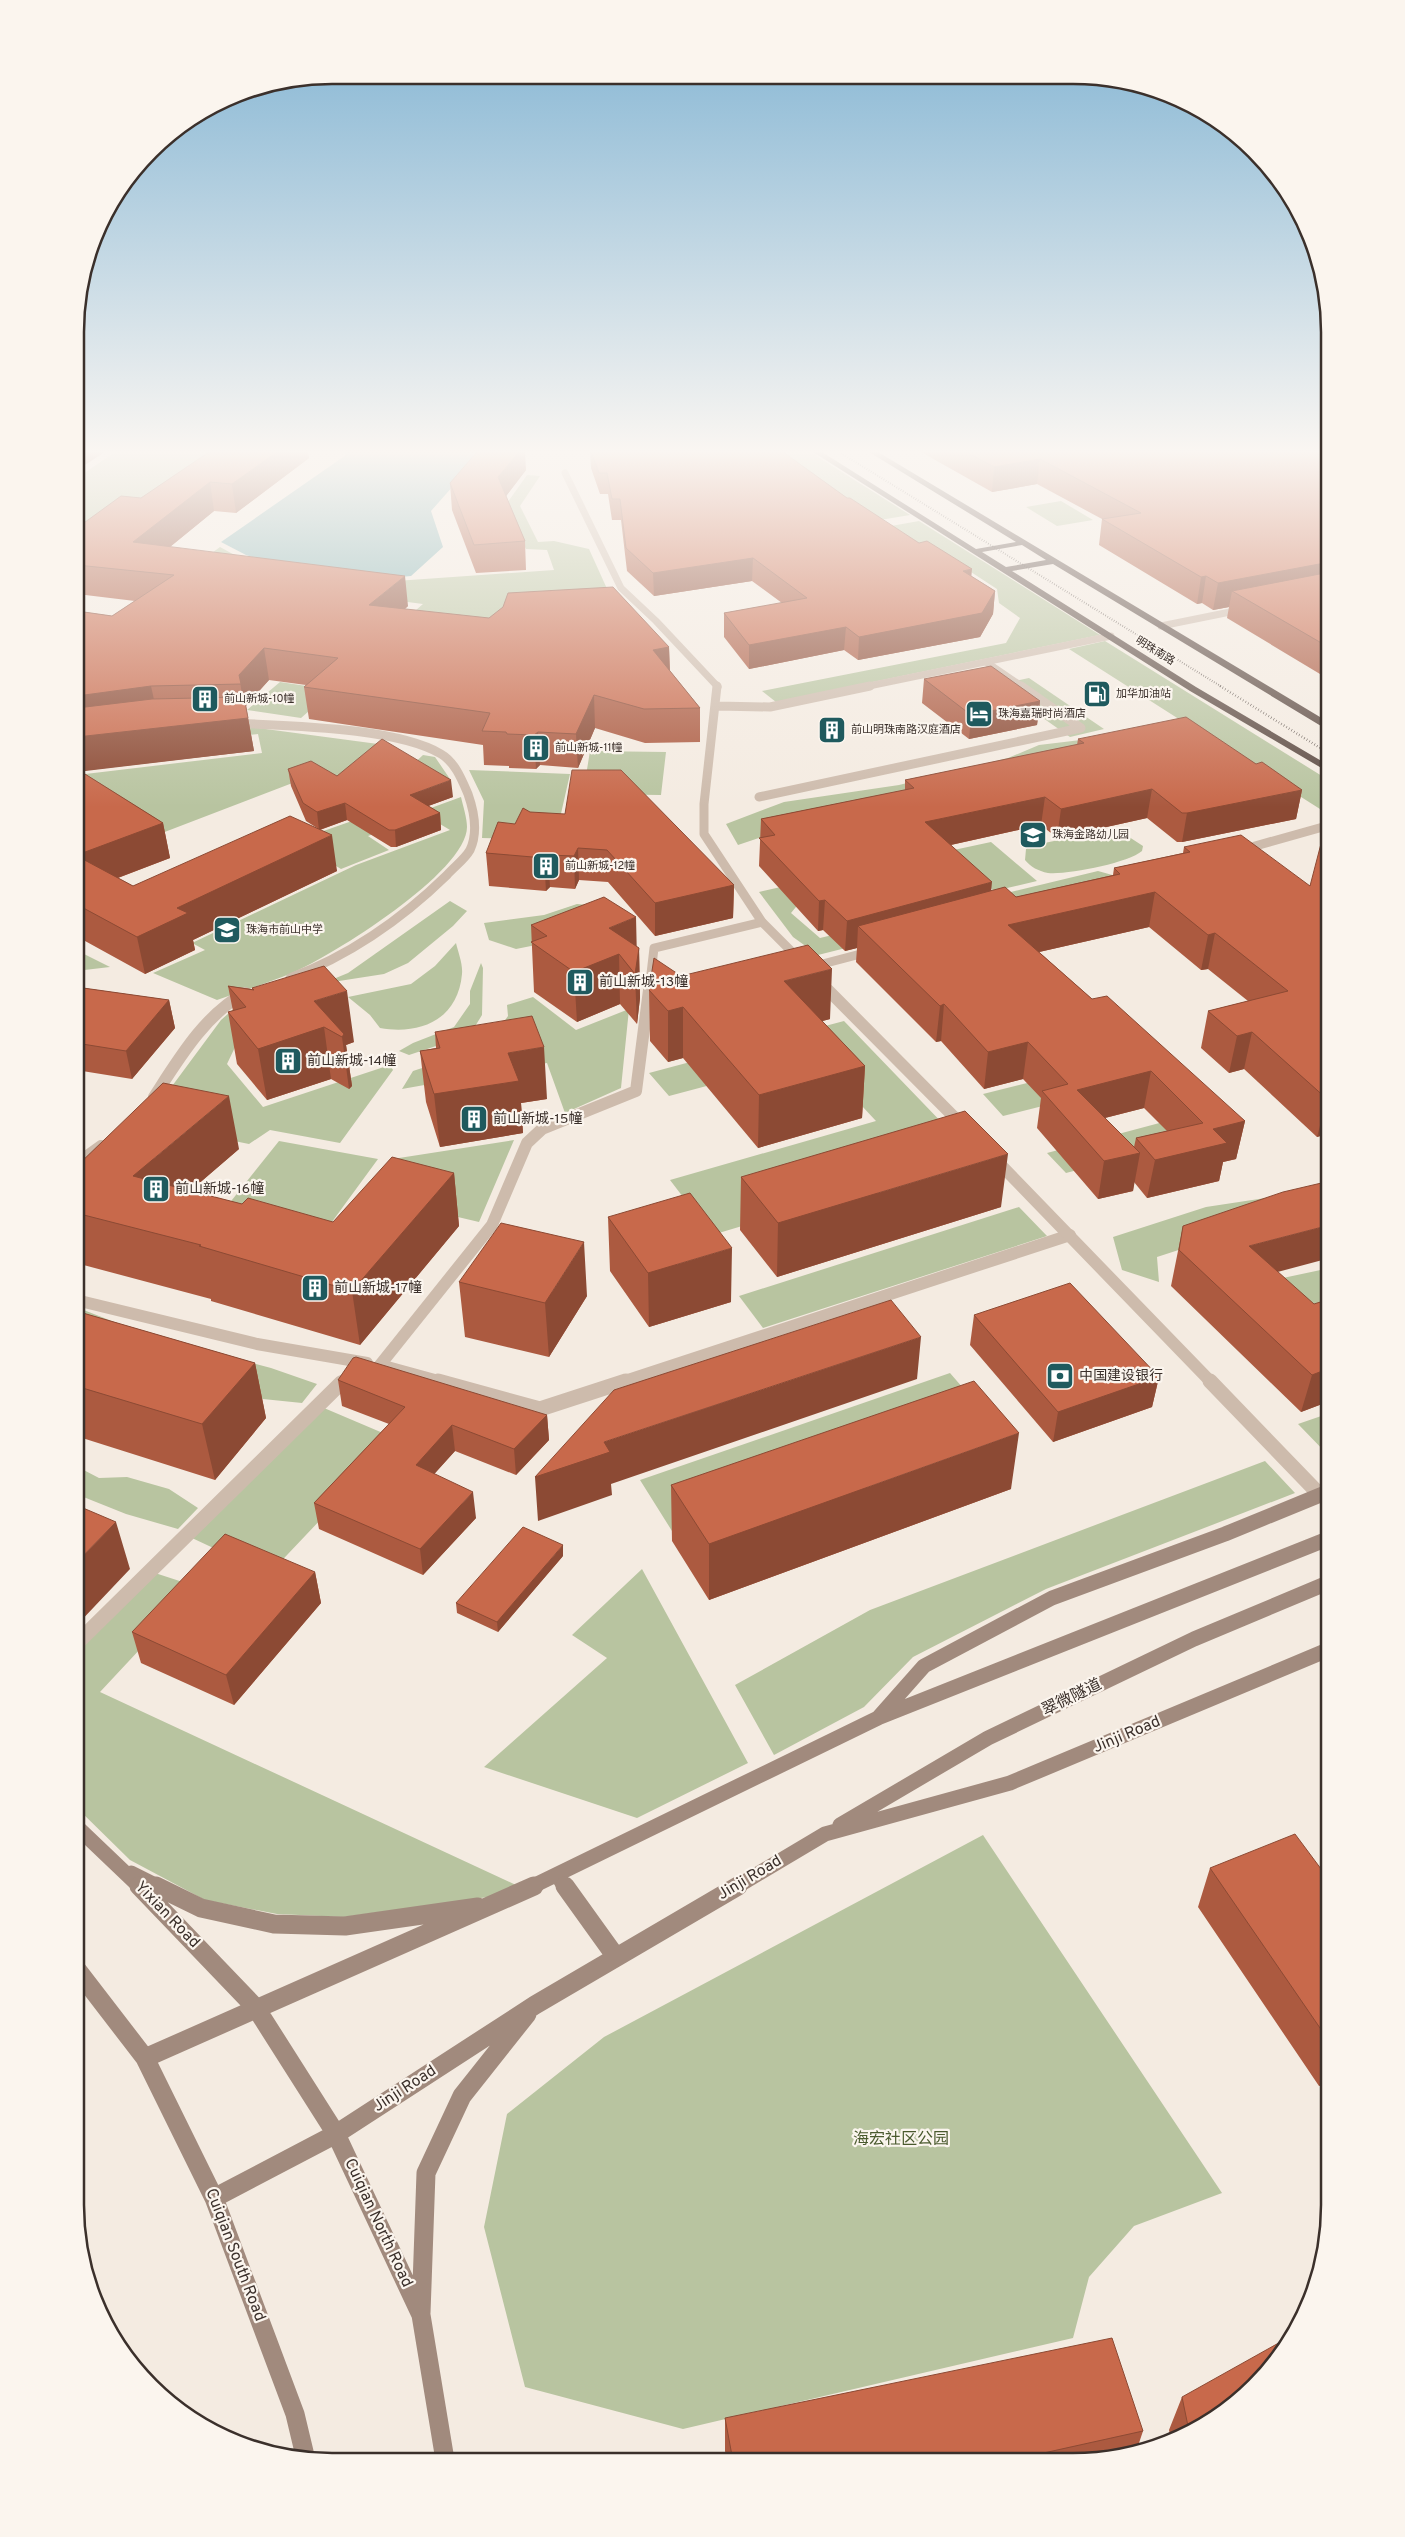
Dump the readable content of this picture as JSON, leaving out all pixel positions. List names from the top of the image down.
{
  "streets": {
    "highway": ["明珠南路"],
    "main road": [
      "翠微隧道",
      "Jinji Road",
      "Yixian Road",
      "Cuiqian North Road",
      "Cuiqian South Road"
    ]
  },
  "crossings": [
    ["翠微隧道", "Jinji Road"],
    ["Jinji Road", "Cuiqian North Road"],
    ["Jinji Road", "Cuiqian South Road"],
    ["Yixian Road", "Cuiqian North Road"]
  ],
  "parks": ["海宏社区公园"],
  "places": {
    "fuel station": ["加华加油站"],
    "building": [
      "前山新城-10幢",
      "前山明珠南路汉庭酒店",
      "前山新城-11幢",
      "前山新城-12幢",
      "前山新城-13幢",
      "前山新城-14幢",
      "前山新城-15幢",
      "前山新城-16幢",
      "前山新城-17幢"
    ],
    "hotel": ["珠海嘉瑞时尚酒店"],
    "school or university": ["珠海金路幼儿园", "珠海市前山中学"],
    "bank": ["中国建设银行"]
  }
}
